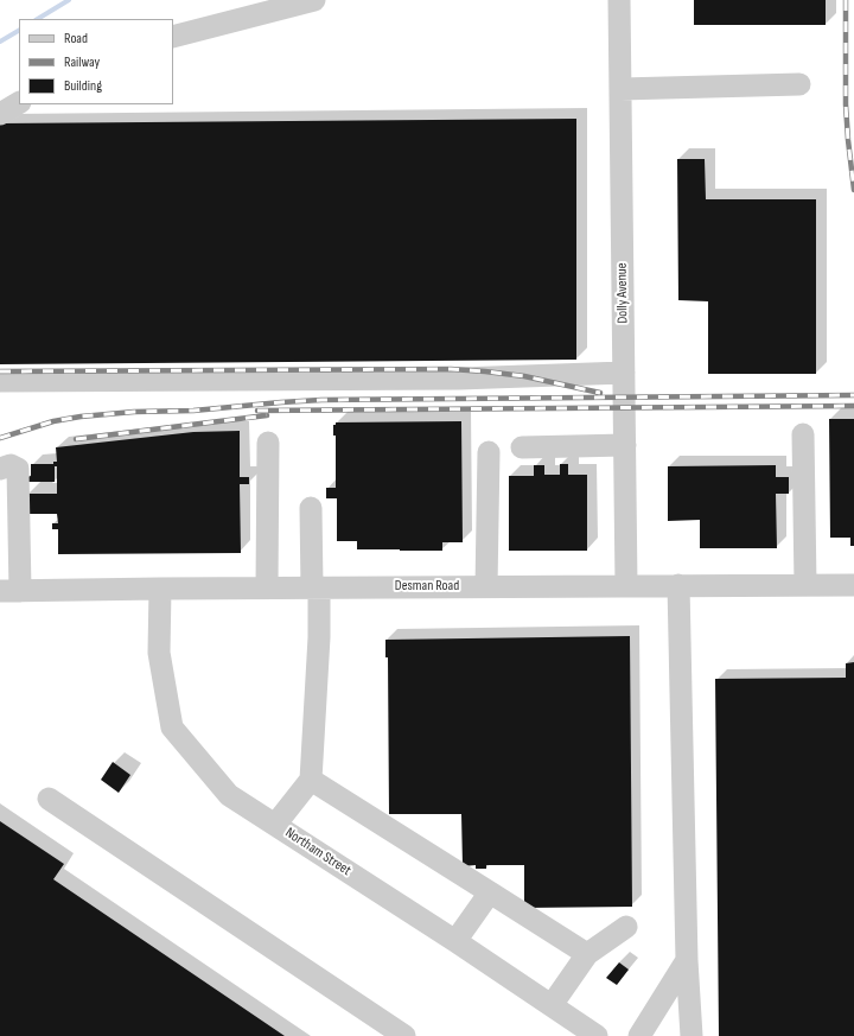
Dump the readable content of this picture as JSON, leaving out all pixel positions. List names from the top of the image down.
{
  "streets": {
    "street": ["Dolly Avenue", "Desman Road", "Northam Street"]
  },
  "crossings": [
    ["Dolly Avenue", "Desman Road"],
    ["Desman Road", "Northam Street"]
  ],
  "legend": ["Road", "Railway", "Building"]
}
